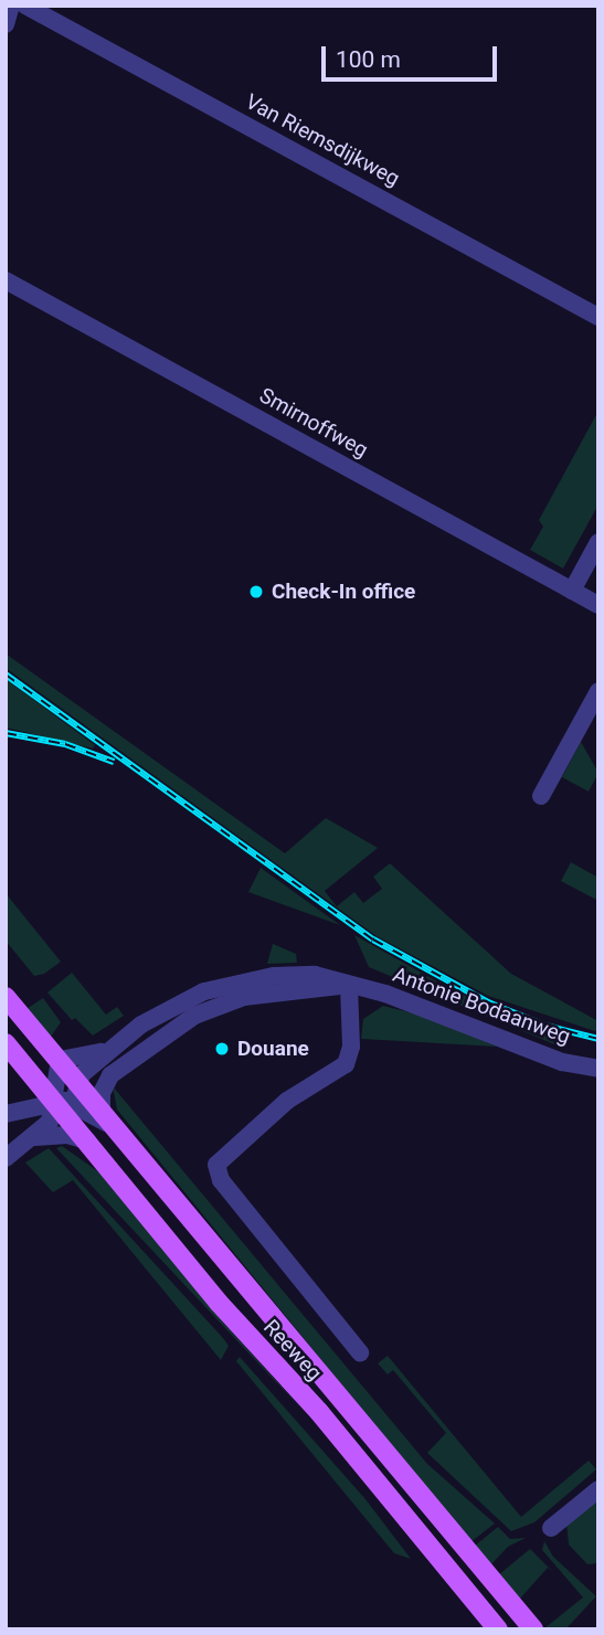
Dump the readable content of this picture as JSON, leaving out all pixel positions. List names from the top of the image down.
{
  "streets": {
    "main road": ["Reeweg"],
    "street": ["Van Riemsdijkweg", "Smirnoffweg", "Antonie Bodaanweg"]
  },
  "crossings": [
    ["Antonie Bodaanweg", "Reeweg"]
  ],
  "places": ["Check-In office", "Douane"],
  "scale_bar": "100 m"
}
